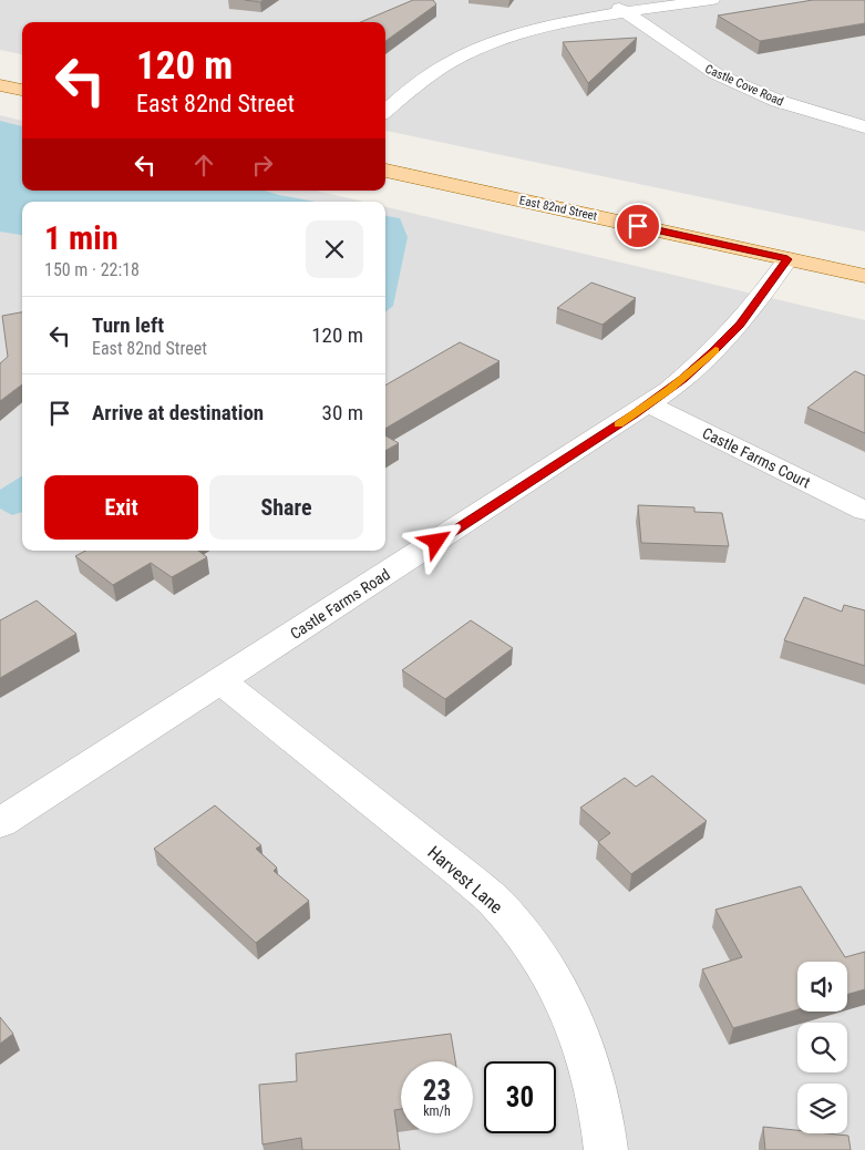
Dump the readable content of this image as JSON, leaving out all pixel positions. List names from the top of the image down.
{
  "streets": {
    "main road": ["East 82nd Street"],
    "street": [
      "Castle Cove Road",
      "Castle Farms Court",
      "Castle Farms Road",
      "Harvest Lane"
    ]
  },
  "crossings": [
    ["East 82nd Street", "Castle Farms Road"],
    ["Castle Farms Court", "Castle Farms Road"],
    ["Castle Farms Road", "Harvest Lane"]
  ],
  "page": {
    "turn": ["120 m", "East 82nd Street"],
    "heading": ["1 min", "150 m · 22:18"],
    "list": [
      {
        "name": "Turn left",
        "note": "East 82nd Street",
        "value": "120 m"
      },
      {
        "name": "Arrive at destination",
        "value": "30 m"
      }
    ],
    "buttons": ["Exit", "Share"],
    "speed": "23 km/h",
    "limit": "30"
  }
}
